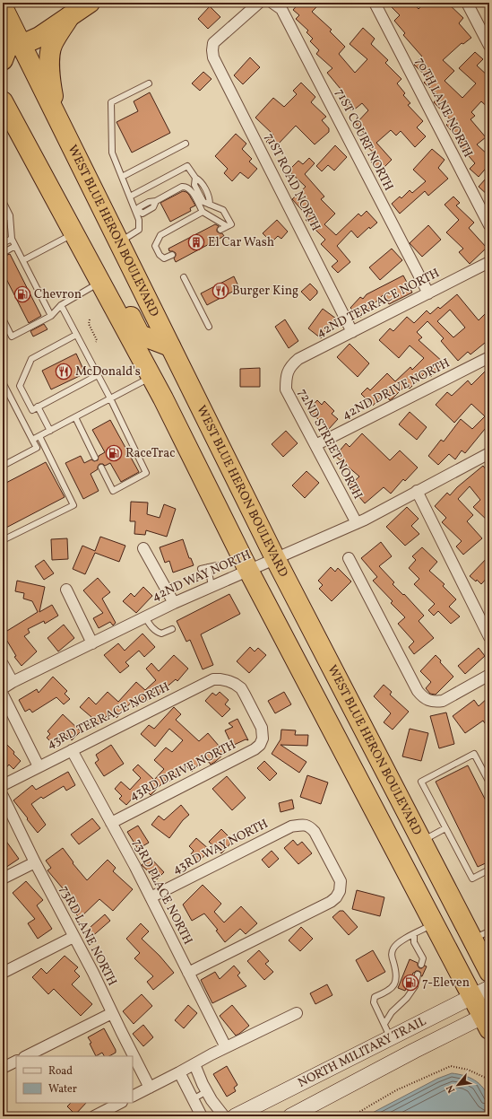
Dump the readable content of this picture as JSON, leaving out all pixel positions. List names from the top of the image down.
{
  "streets": {
    "highway": ["WEST BLUE HERON BOULEVARD"],
    "main road": ["NORTH MILITARY TRAIL"],
    "street": [
      "70TH LANE NORTH",
      "71ST COURT NORTH",
      "71ST ROAD NORTH",
      "42ND TERRACE NORTH",
      "42ND DRIVE NORTH",
      "72ND STREET NORTH",
      "42ND WAY NORTH",
      "43RD TERRACE NORTH",
      "43RD DRIVE NORTH",
      "43RD WAY NORTH",
      "73RD PLACE NORTH",
      "73RD LANE NORTH"
    ]
  },
  "crossings": [
    ["71ST COURT NORTH", "42ND TERRACE NORTH"],
    ["71ST ROAD NORTH", "42ND TERRACE NORTH"],
    ["WEST BLUE HERON BOULEVARD", "42ND WAY NORTH"],
    ["42ND TERRACE NORTH", "72ND STREET NORTH"],
    ["42ND DRIVE NORTH", "72ND STREET NORTH"],
    ["72ND STREET NORTH", "42ND WAY NORTH"],
    ["43RD TERRACE NORTH", "43RD DRIVE NORTH"],
    ["43RD TERRACE NORTH", "73RD PLACE NORTH"],
    ["43RD DRIVE NORTH", "73RD PLACE NORTH"],
    ["43RD WAY NORTH", "73RD PLACE NORTH"]
  ],
  "places": {
    "building": ["El Car Wash"],
    "restaurant": ["Burger King", "McDonald's"],
    "fuel station": ["Chevron", "RaceTrac", "7-Eleven"]
  },
  "legend": ["Road", "Water"],
  "north": "bottom left"
}
